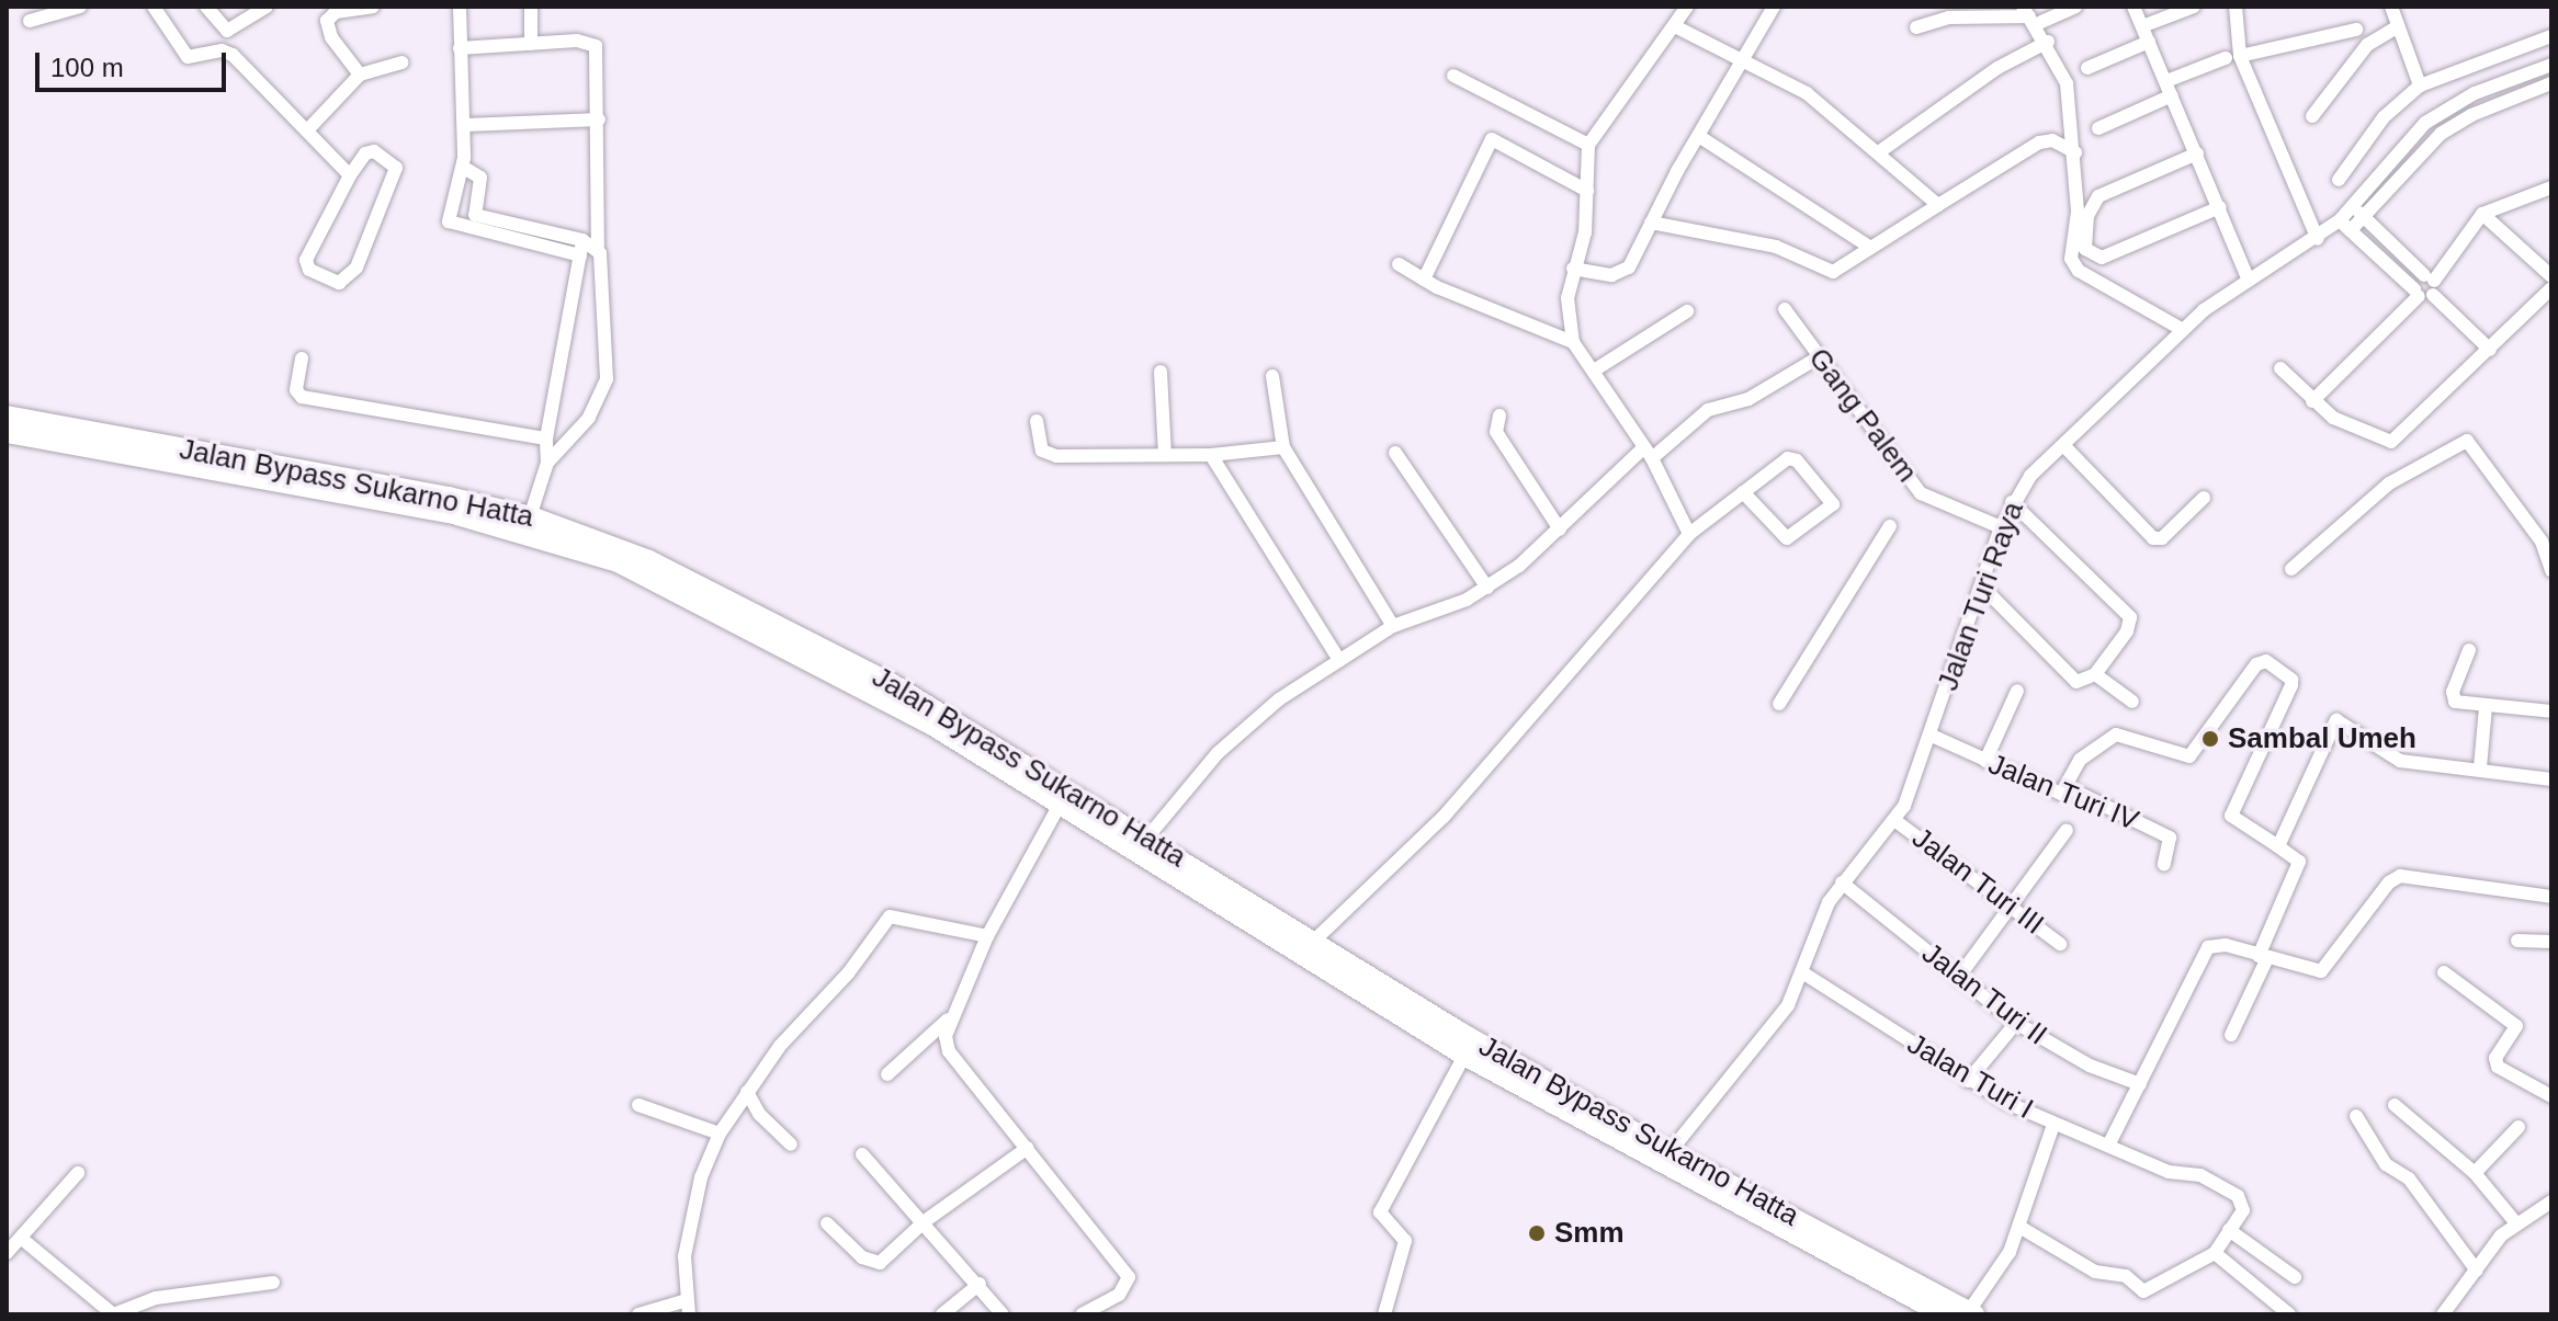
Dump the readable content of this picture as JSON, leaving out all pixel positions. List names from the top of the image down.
{
  "streets": {
    "highway": ["Jalan Bypass Sukarno Hatta"],
    "street": [
      "Gang Palem",
      "Jalan Turi Raya",
      "Jalan Turi IV",
      "Jalan Turi III",
      "Jalan Turi II",
      "Jalan Turi I"
    ]
  },
  "crossings": [
    ["Gang Palem", "Jalan Turi Raya"],
    ["Jalan Bypass Sukarno Hatta", "Jalan Turi Raya"],
    ["Jalan Bypass Sukarno Hatta", "Jalan Turi I"],
    ["Jalan Turi Raya", "Jalan Turi IV"],
    ["Jalan Turi Raya", "Jalan Turi III"],
    ["Jalan Turi Raya", "Jalan Turi II"],
    ["Jalan Turi Raya", "Jalan Turi I"]
  ],
  "places": ["Sambal Umeh", "Smm"],
  "scale_bar": "100 m"
}
